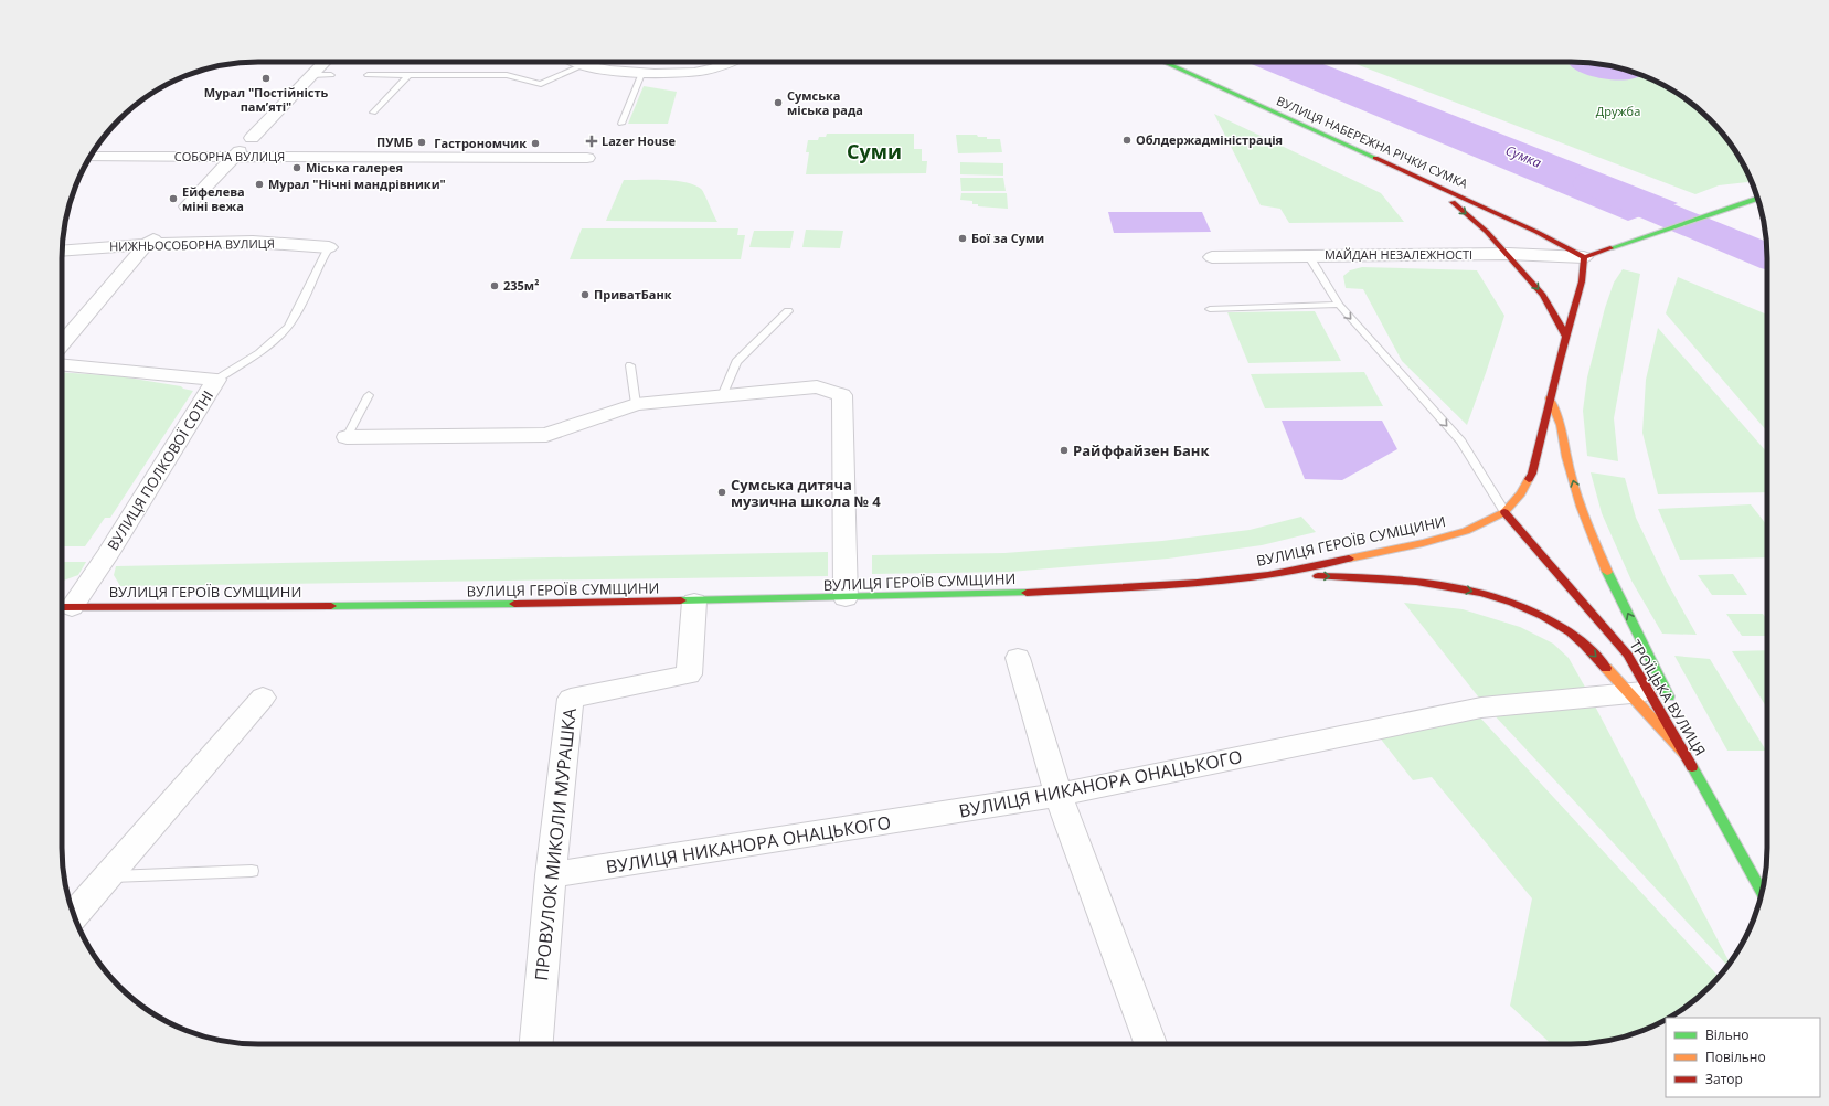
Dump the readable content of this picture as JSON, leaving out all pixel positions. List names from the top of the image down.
{
  "streets": {
    "main road": ["ВУЛИЦЯ НАБЕРЕЖНА РІЧКИ СУМКА", "ВУЛИЦЯ ГЕРОЇВ СУМЩИНИ", "ТРОЇЦЬКА ВУЛИЦЯ"],
    "street": [
      "СОБОРНА ВУЛИЦЯ",
      "НИЖНЬОСОБОРНА ВУЛИЦЯ",
      "МАЙДАН НЕЗАЛЕЖНОСТІ",
      "ВУЛИЦЯ ПОЛКОВОЇ СОТНІ",
      "ВУЛИЦЯ НИКАНОРА ОНАЦЬКОГО",
      "ПРОВУЛОК МИКОЛИ МУРАШКА"
    ]
  },
  "crossings": [
    ["ВУЛИЦЯ НАБЕРЕЖНА РІЧКИ СУМКА", "МАЙДАН НЕЗАЛЕЖНОСТІ"],
    ["ВУЛИЦЯ НАБЕРЕЖНА РІЧКИ СУМКА", "ВУЛИЦЯ ГЕРОЇВ СУМЩИНИ"],
    ["МАЙДАН НЕЗАЛЕЖНОСТІ", "ВУЛИЦЯ ГЕРОЇВ СУМЩИНИ"],
    ["ВУЛИЦЯ ПОЛКОВОЇ СОТНІ", "ВУЛИЦЯ ГЕРОЇВ СУМЩИНИ"],
    ["ВУЛИЦЯ ГЕРОЇВ СУМЩИНИ", "ТРОЇЦЬКА ВУЛИЦЯ"],
    ["ВУЛИЦЯ ГЕРОЇВ СУМЩИНИ", "ПРОВУЛОК МИКОЛИ МУРАШКА"],
    ["ТРОЇЦЬКА ВУЛИЦЯ", "ВУЛИЦЯ НИКАНОРА ОНАЦЬКОГО"],
    ["ВУЛИЦЯ НИКАНОРА ОНАЦЬКОГО", "ПРОВУЛОК МИКОЛИ МУРАШКА"]
  ],
  "districts": ["Суми"],
  "water": ["Сумка"],
  "parks": ["Дружба"],
  "places": {
    "other": [
      "Мурал \"Постійність пам’яті\"",
      "Сумська міська рада",
      "Облдержадміністрація",
      "ПУМБ",
      "Гастрономчик",
      "Міська галерея",
      "Мурал \"Нічні мандрівники\"",
      "Ейфелева міні вежа",
      "Бої за Суми",
      "235м²",
      "ПриватБанк",
      "Райффайзен Банк",
      "Сумська дитяча музична школа № 4"
    ],
    "health": ["Lazer House"]
  },
  "legend": ["Вільно", "Повільно", "Затор"]
}
